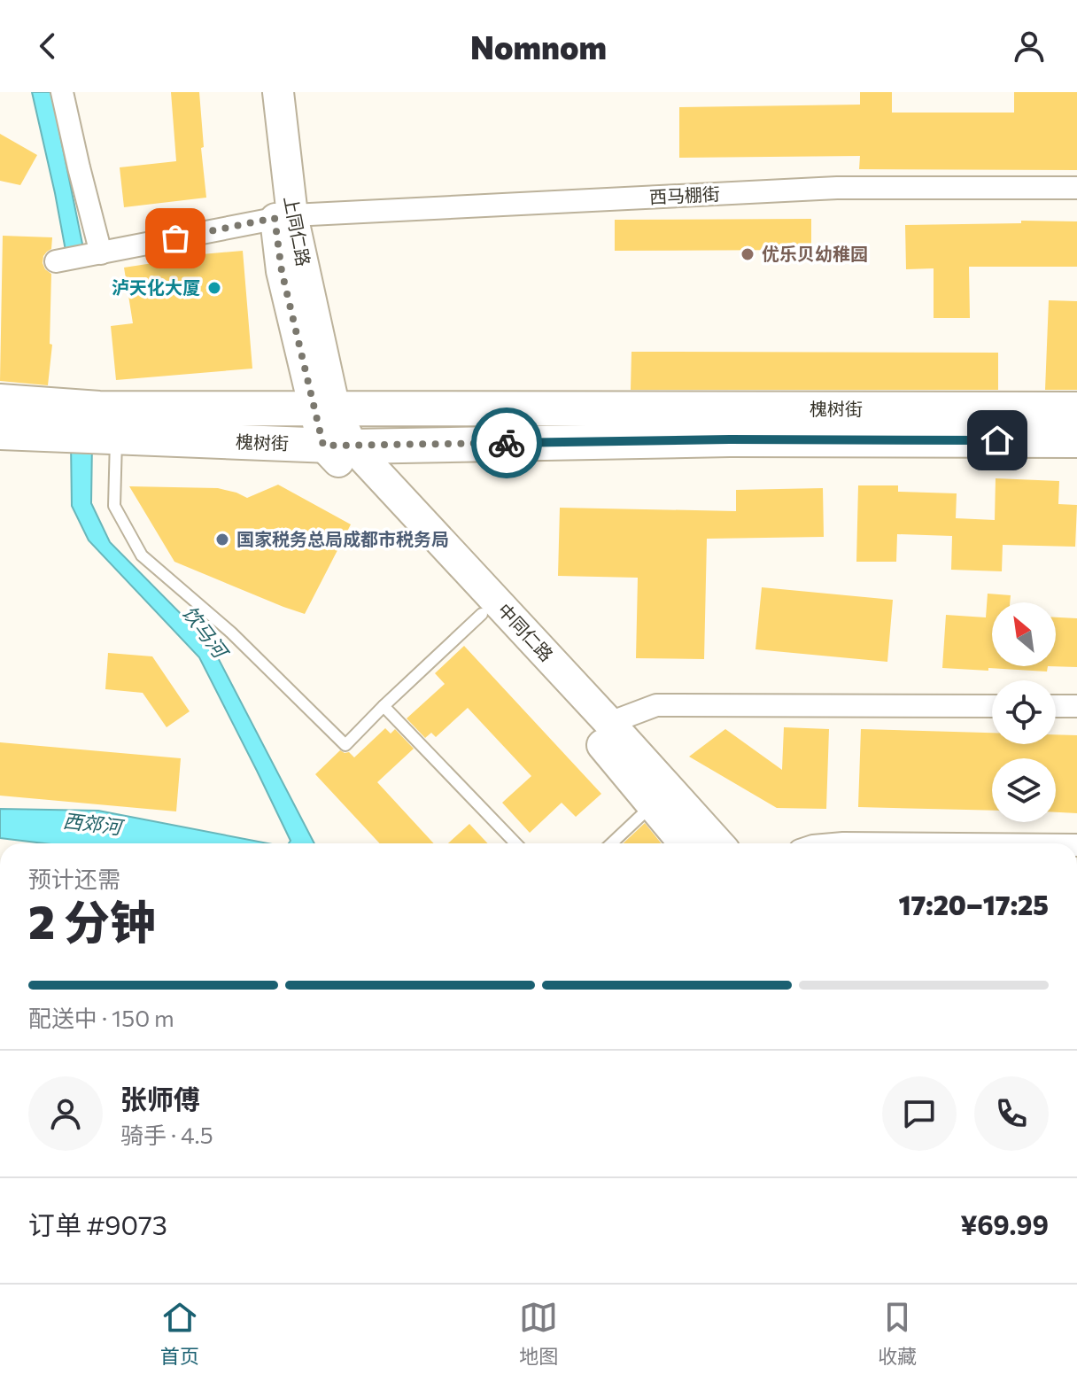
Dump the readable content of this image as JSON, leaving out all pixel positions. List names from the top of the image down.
{
  "streets": {
    "main road": ["槐树街"],
    "street": ["西马棚街", "上同仁路", "中同仁路"]
  },
  "crossings": [
    ["西马棚街", "上同仁路"],
    ["上同仁路", "槐树街"],
    ["上同仁路", "中同仁路"],
    ["槐树街", "中同仁路"]
  ],
  "water": ["饮马河", "西郊河"],
  "places": ["优乐贝幼稚园", "泸天化大厦", "国家税务总局成都市税务局"],
  "north": "top left",
  "page": {
    "header": "Nomnom",
    "heading": ["2 分钟", "预计还需", "17:20–17:25"],
    "panel": [
      "张师傅",
      "骑手 · 4.5",
      "订单 #9073",
      "¥69.99"
    ],
    "bar": "配送中 · 150 m",
    "tabs": ["首页", "地图", "收藏"]
  }
}
